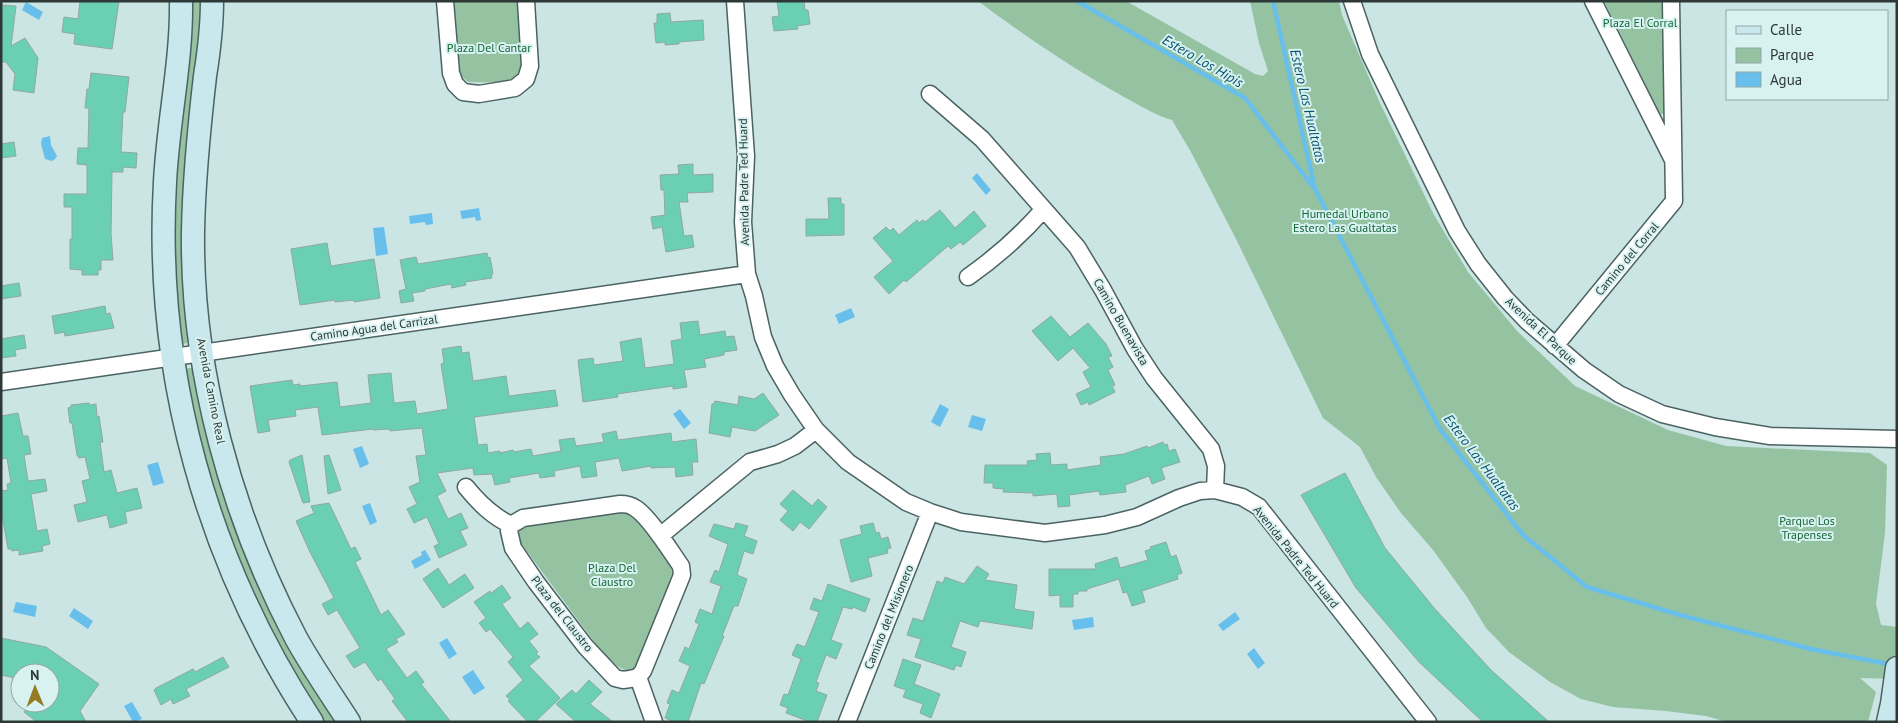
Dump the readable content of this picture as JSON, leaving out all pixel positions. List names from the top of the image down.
{
  "streets": {
    "main road": ["Avenida Camino Real"],
    "street": [
      "Avenida Padre Ted Huard",
      "Camino del Corral",
      "Camino Buenavista",
      "Camino Agua del Carrizal",
      "Avenida El Parque",
      "Plaza del Claustro",
      "Camino del Misionero"
    ]
  },
  "crossings": [
    ["Avenida Padre Ted Huard", "Camino Buenavista"],
    ["Avenida Padre Ted Huard", "Camino Agua del Carrizal"],
    ["Avenida Padre Ted Huard", "Camino del Misionero"],
    ["Camino del Corral", "Avenida El Parque"],
    ["Camino Agua del Carrizal", "Avenida Camino Real"]
  ],
  "water": ["Estero Los Hipis", "Estero Las Hualtatas"],
  "parks": [
    "Plaza El Corral",
    "Plaza Del Cantar",
    "Humedal Urbano Estero Las Gualtatas",
    "Parque Los Trapenses",
    "Plaza Del Claustro"
  ],
  "legend": ["Calle", "Parque", "Agua"],
  "north": "top"
}
